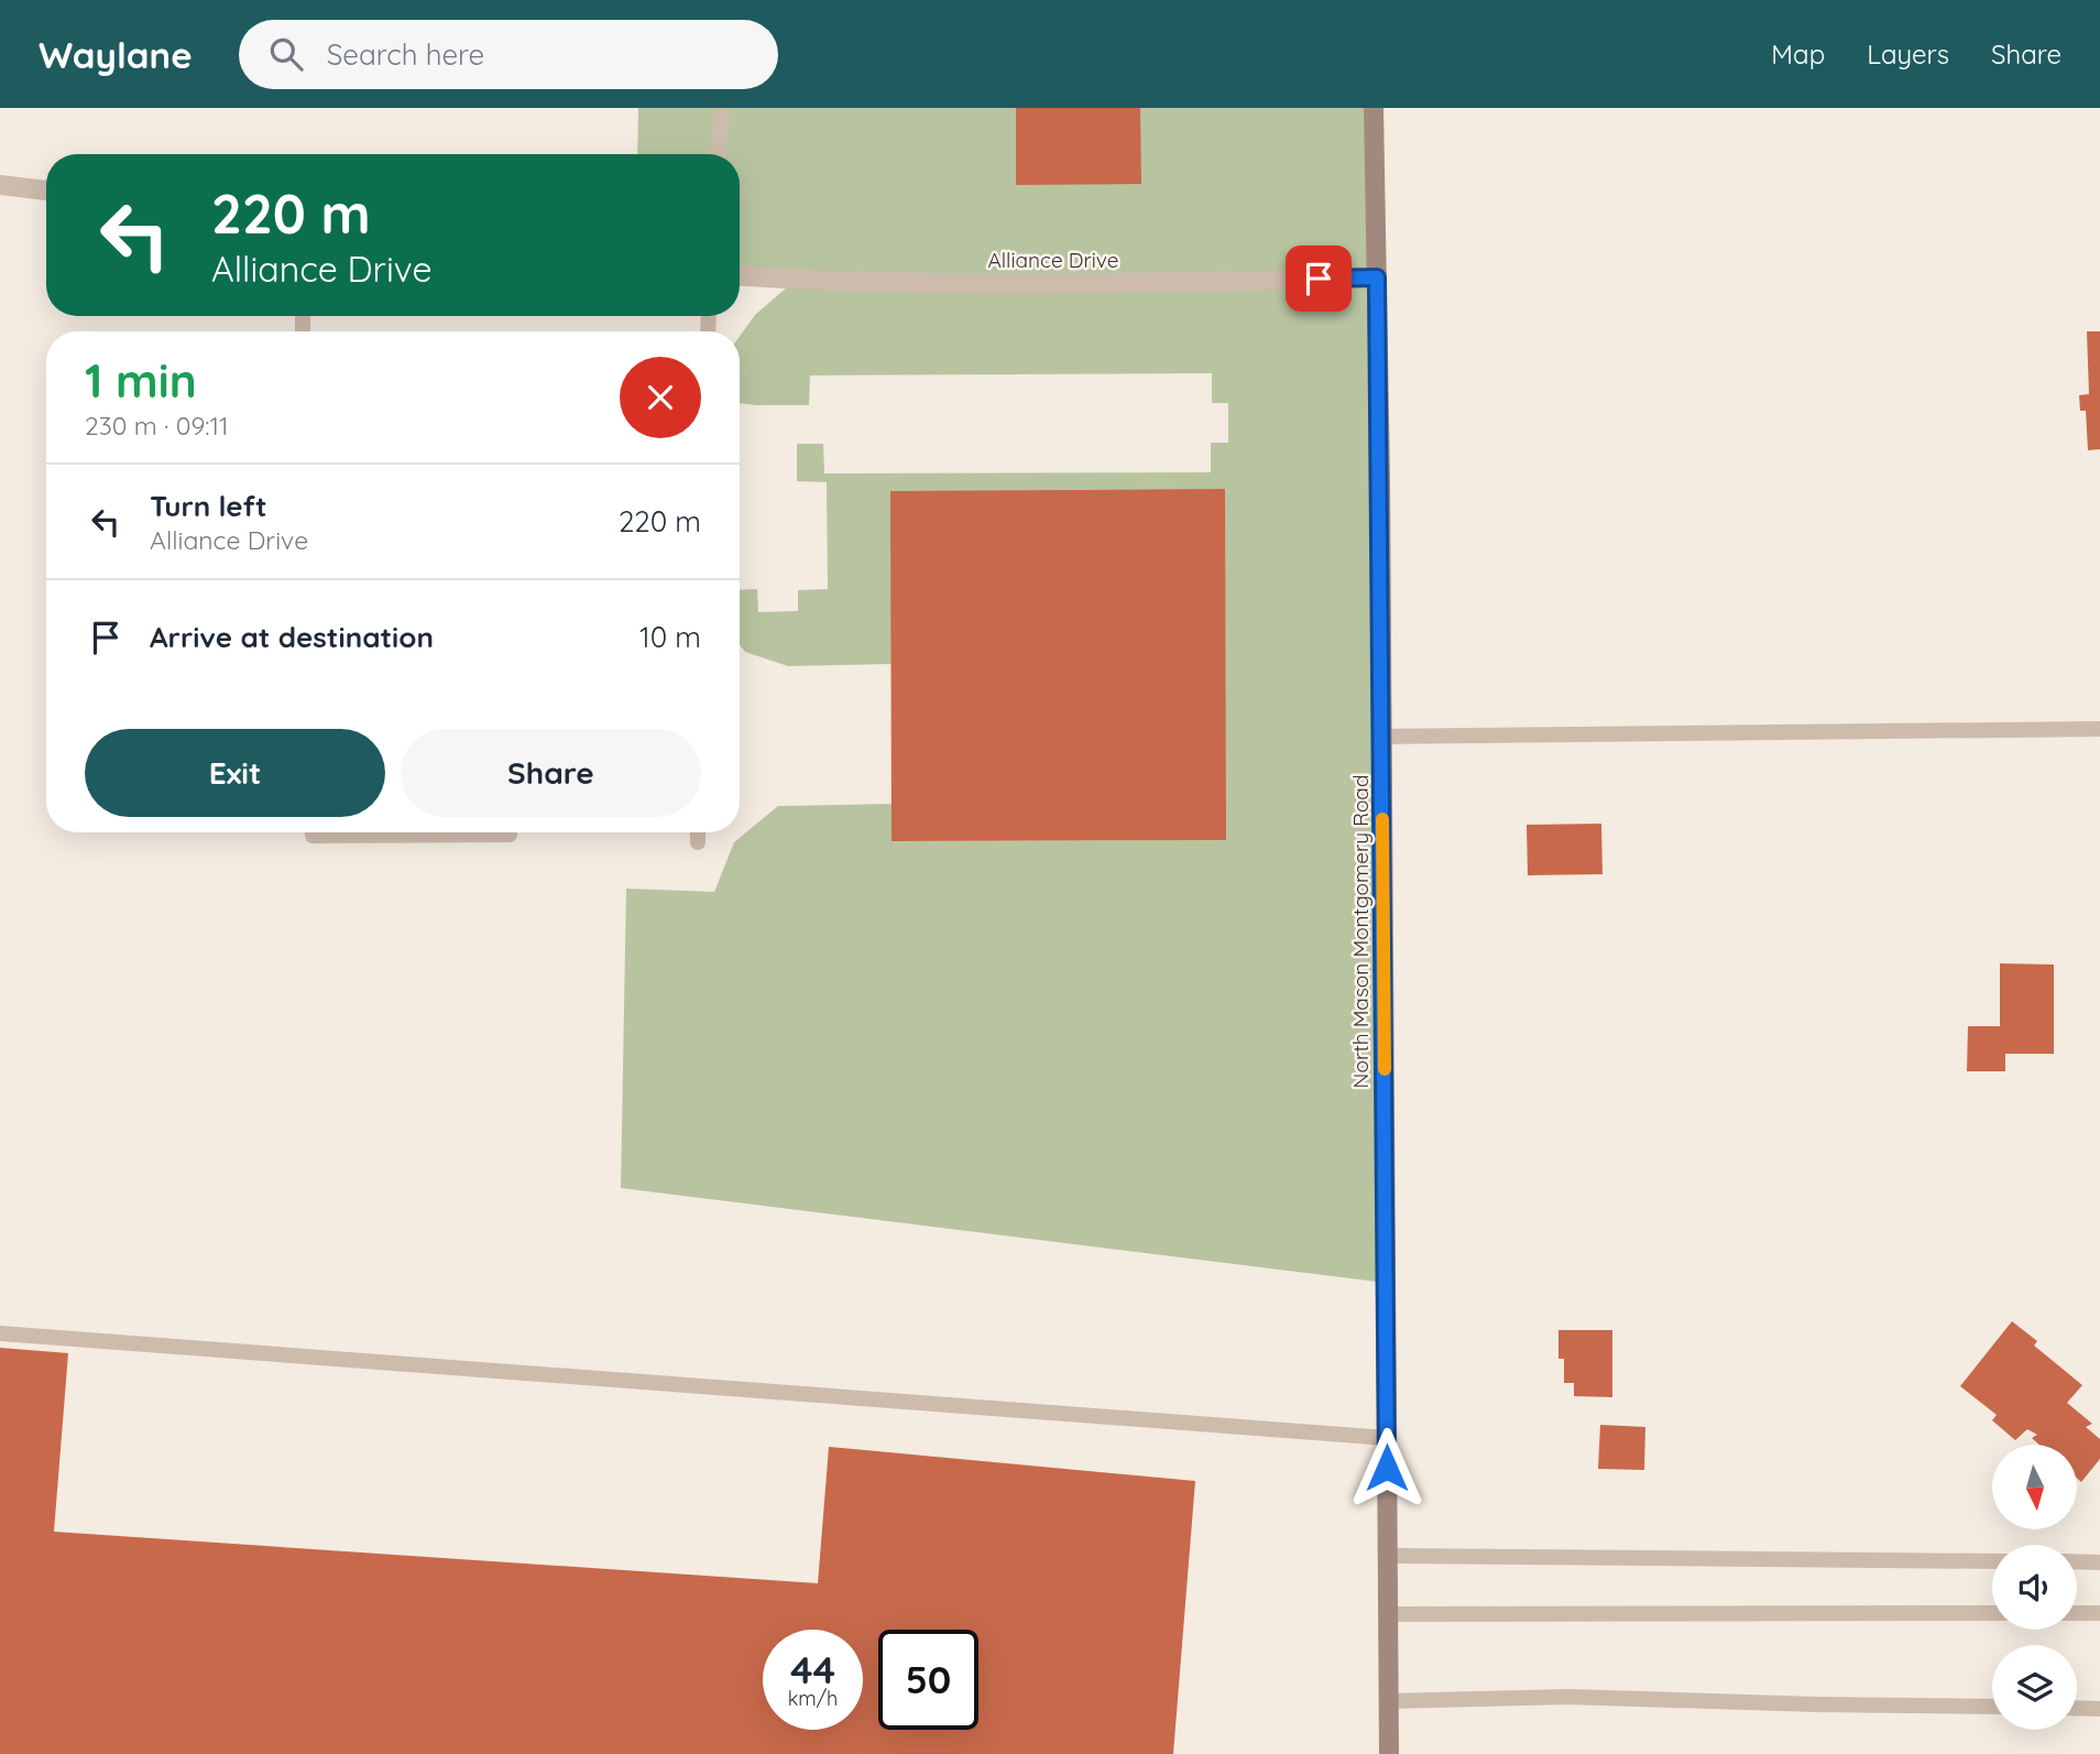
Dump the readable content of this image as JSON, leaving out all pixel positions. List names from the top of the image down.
{
  "streets": {
    "main road": ["North Mason Montgomery Road"],
    "street": ["Alliance Drive"]
  },
  "crossings": [
    ["Alliance Drive", "North Mason Montgomery Road"]
  ],
  "north": "bottom",
  "page": {
    "header": "Waylane",
    "search": "Search here",
    "nav": ["Map", "Layers", "Share"],
    "turn": ["220 m", "Alliance Drive"],
    "heading": ["1 min", "230 m · 09:11"],
    "list": [
      {
        "name": "Turn left",
        "note": "Alliance Drive",
        "value": "220 m"
      },
      {
        "name": "Arrive at destination",
        "value": "10 m"
      }
    ],
    "buttons": ["Exit", "Share"],
    "speed": "44 km/h",
    "limit": "50"
  }
}
